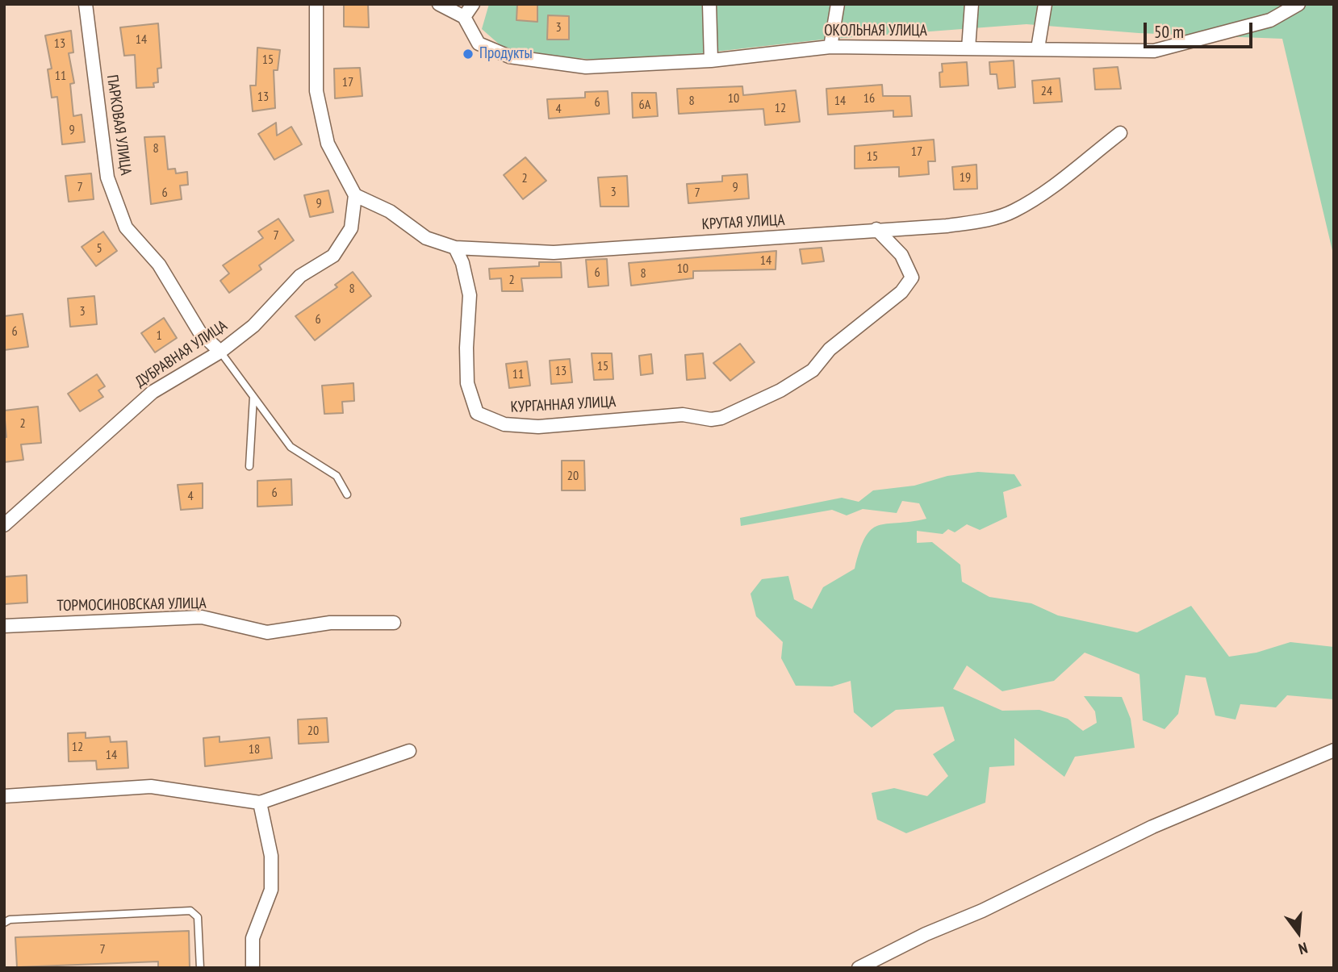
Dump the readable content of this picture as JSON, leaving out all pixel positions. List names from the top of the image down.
{
  "streets": {
    "street": [
      "ОКОЛЬНАЯ УЛИЦА",
      "ПАРКОВАЯ УЛИЦА",
      "КРУТАЯ УЛИЦА",
      "ДУБРАВНАЯ УЛИЦА",
      "КУРГАННАЯ УЛИЦА",
      "ТОРМОСИНОВСКАЯ УЛИЦА"
    ]
  },
  "crossings": [
    ["ПАРКОВАЯ УЛИЦА", "ДУБРАВНАЯ УЛИЦА"],
    ["КРУТАЯ УЛИЦА", "ДУБРАВНАЯ УЛИЦА"],
    ["КРУТАЯ УЛИЦА", "КУРГАННАЯ УЛИЦА"]
  ],
  "places": ["Продукты"],
  "house_numbers": [
    "3",
    "14",
    "13",
    "15",
    "11",
    "17",
    "24",
    "13",
    "10",
    "16",
    "8",
    "14",
    "6",
    "6А",
    "12",
    "4",
    "9",
    "8",
    "17",
    "15",
    "19",
    "2",
    "7",
    "9",
    "3",
    "6",
    "7",
    "9",
    "7",
    "5",
    "14",
    "10",
    "6",
    "8",
    "2",
    "8",
    "3",
    "6",
    "6",
    "1",
    "15",
    "13",
    "11",
    "2",
    "20",
    "6",
    "4",
    "20",
    "12",
    "18",
    "14",
    "7"
  ],
  "scale_bar": "50 m",
  "north": "bottom"
}
